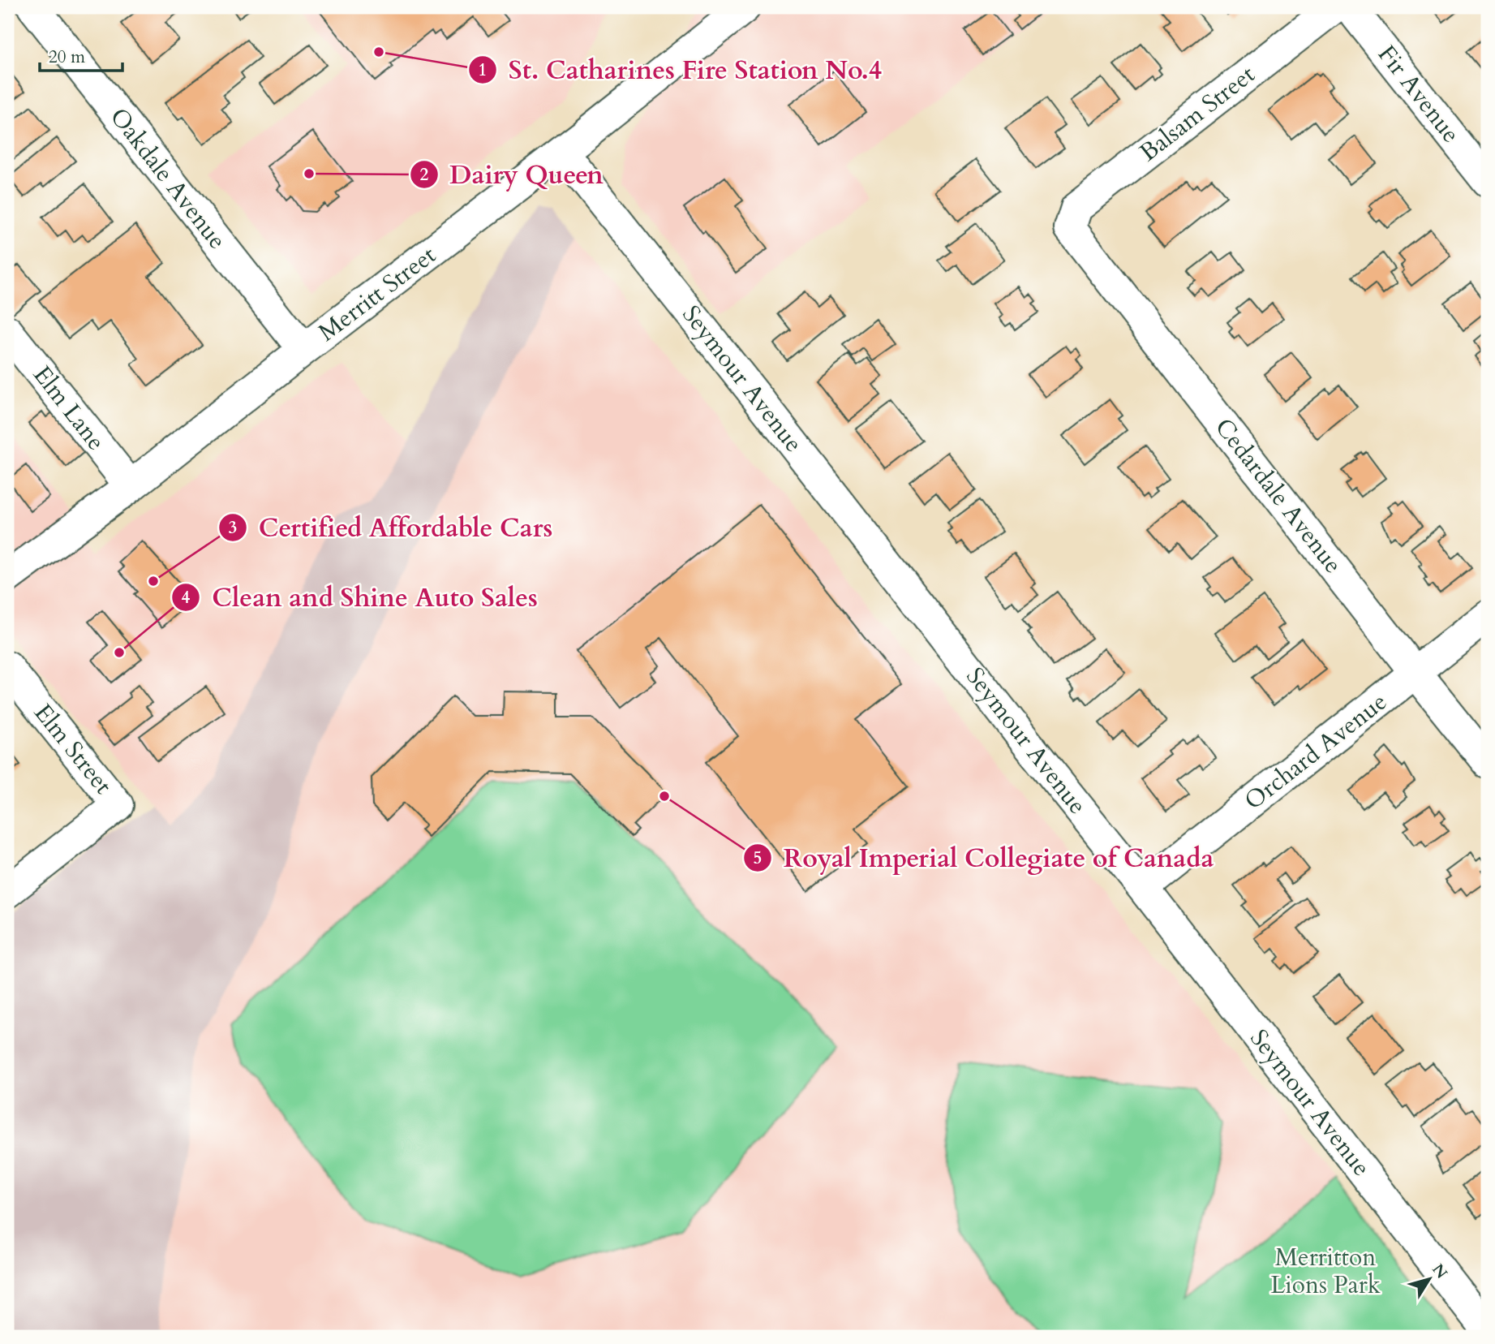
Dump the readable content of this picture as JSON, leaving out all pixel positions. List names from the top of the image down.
{
  "streets": {
    "street": [
      "Fir Avenue",
      "Balsam Street",
      "Oakdale Avenue",
      "Merritt Street",
      "Seymour Avenue",
      "Elm Lane",
      "Cedardale Avenue",
      "Elm Street",
      "Orchard Avenue"
    ]
  },
  "crossings": [
    ["Balsam Street", "Cedardale Avenue"],
    ["Oakdale Avenue", "Merritt Street"],
    ["Merritt Street", "Seymour Avenue"],
    ["Merritt Street", "Elm Lane"],
    ["Seymour Avenue", "Orchard Avenue"],
    ["Cedardale Avenue", "Orchard Avenue"]
  ],
  "parks": ["Merritton Lions Park"],
  "places": [
    "St. Catharines Fire Station No.4",
    "Dairy Queen",
    "Certified Affordable Cars",
    "Clean and Shine Auto Sales",
    "Royal Imperial Collegiate of Canada"
  ],
  "scale_bar": "20 m",
  "north": "top right"
}
